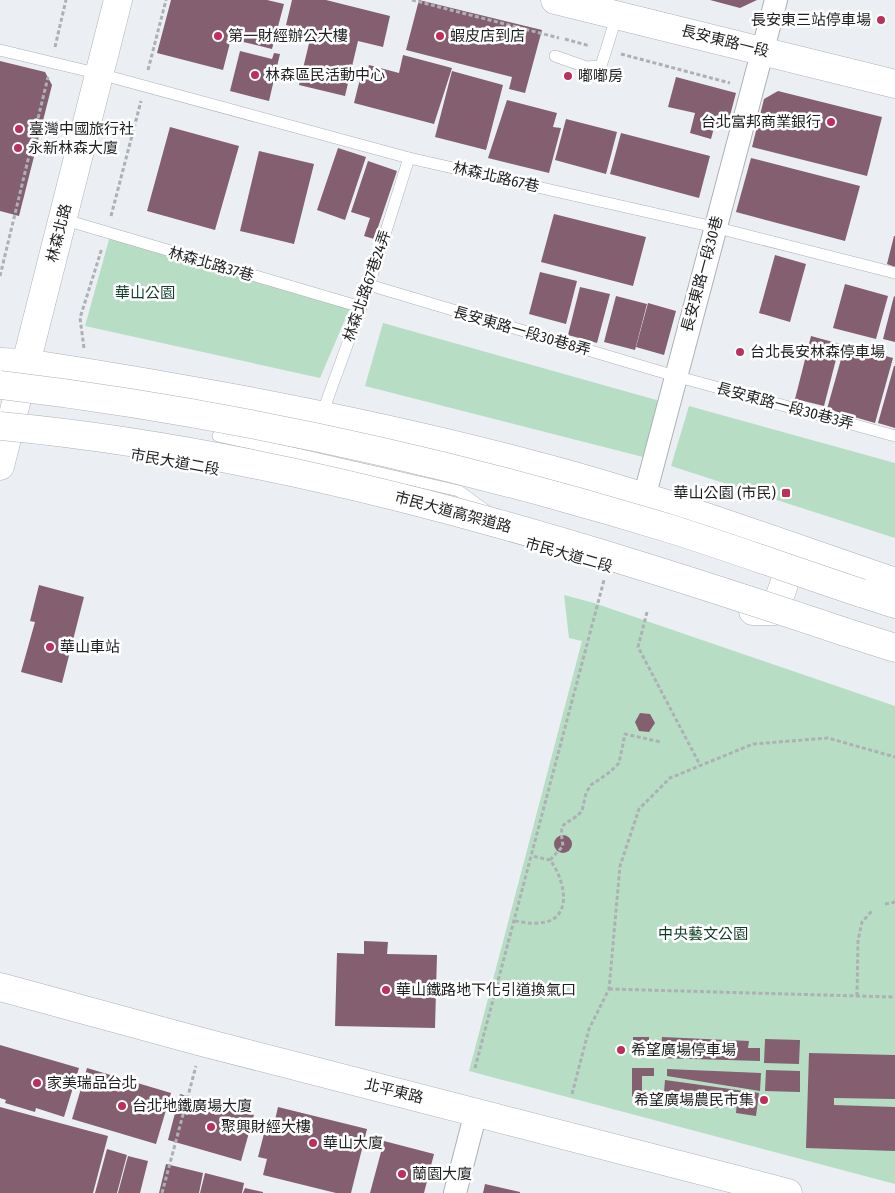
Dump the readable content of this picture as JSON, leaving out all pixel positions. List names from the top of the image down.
{
  "streets": {
    "main road": [
      "長安東路一段",
      "林森北路",
      "市民大道二段",
      "市民大道高架道路",
      "北平東路"
    ],
    "street": ["長安東路一段30巷"],
    "lane": [
      "林森北路67巷",
      "林森北路37巷",
      "林森北路67巷24弄",
      "長安東路一段30巷8弄",
      "長安東路一段30巷3弄"
    ]
  },
  "crossings": [
    ["長安東路一段", "長安東路一段30巷"],
    ["林森北路67巷", "林森北路"],
    ["林森北路67巷", "長安東路一段30巷"],
    ["林森北路67巷", "林森北路67巷24弄"],
    ["林森北路", "林森北路37巷"],
    ["林森北路", "市民大道二段"],
    ["林森北路", "市民大道高架道路"],
    ["林森北路37巷", "林森北路67巷24弄"],
    ["長安東路一段30巷", "長安東路一段30巷8弄"],
    ["長安東路一段30巷", "長安東路一段30巷3弄"],
    ["林森北路67巷24弄", "長安東路一段30巷8弄"],
    ["長安東路一段30巷8弄", "長安東路一段30巷3弄"],
    ["市民大道二段", "市民大道高架道路"]
  ],
  "parks": ["華山公園", "中央藝文公園"],
  "places": {
    "other": [
      "長安東三站停車場",
      "第一財經辦公大樓",
      "蝦皮店到店",
      "林森區民活動中心",
      "嘟嘟房",
      "台北富邦商業銀行",
      "臺灣中國旅行社",
      "永新林森大廈",
      "台北長安林森停車場",
      "華山車站",
      "華山鐵路地下化引道換氣口",
      "希望廣場停車場",
      "家美瑞品台北",
      "希望廣場農民市集",
      "台北地鐵廣場大廈",
      "聚興財經大樓",
      "華山大廈",
      "蘭園大廈"
    ],
    "transit": ["華山公園 (市民)"]
  }
}
